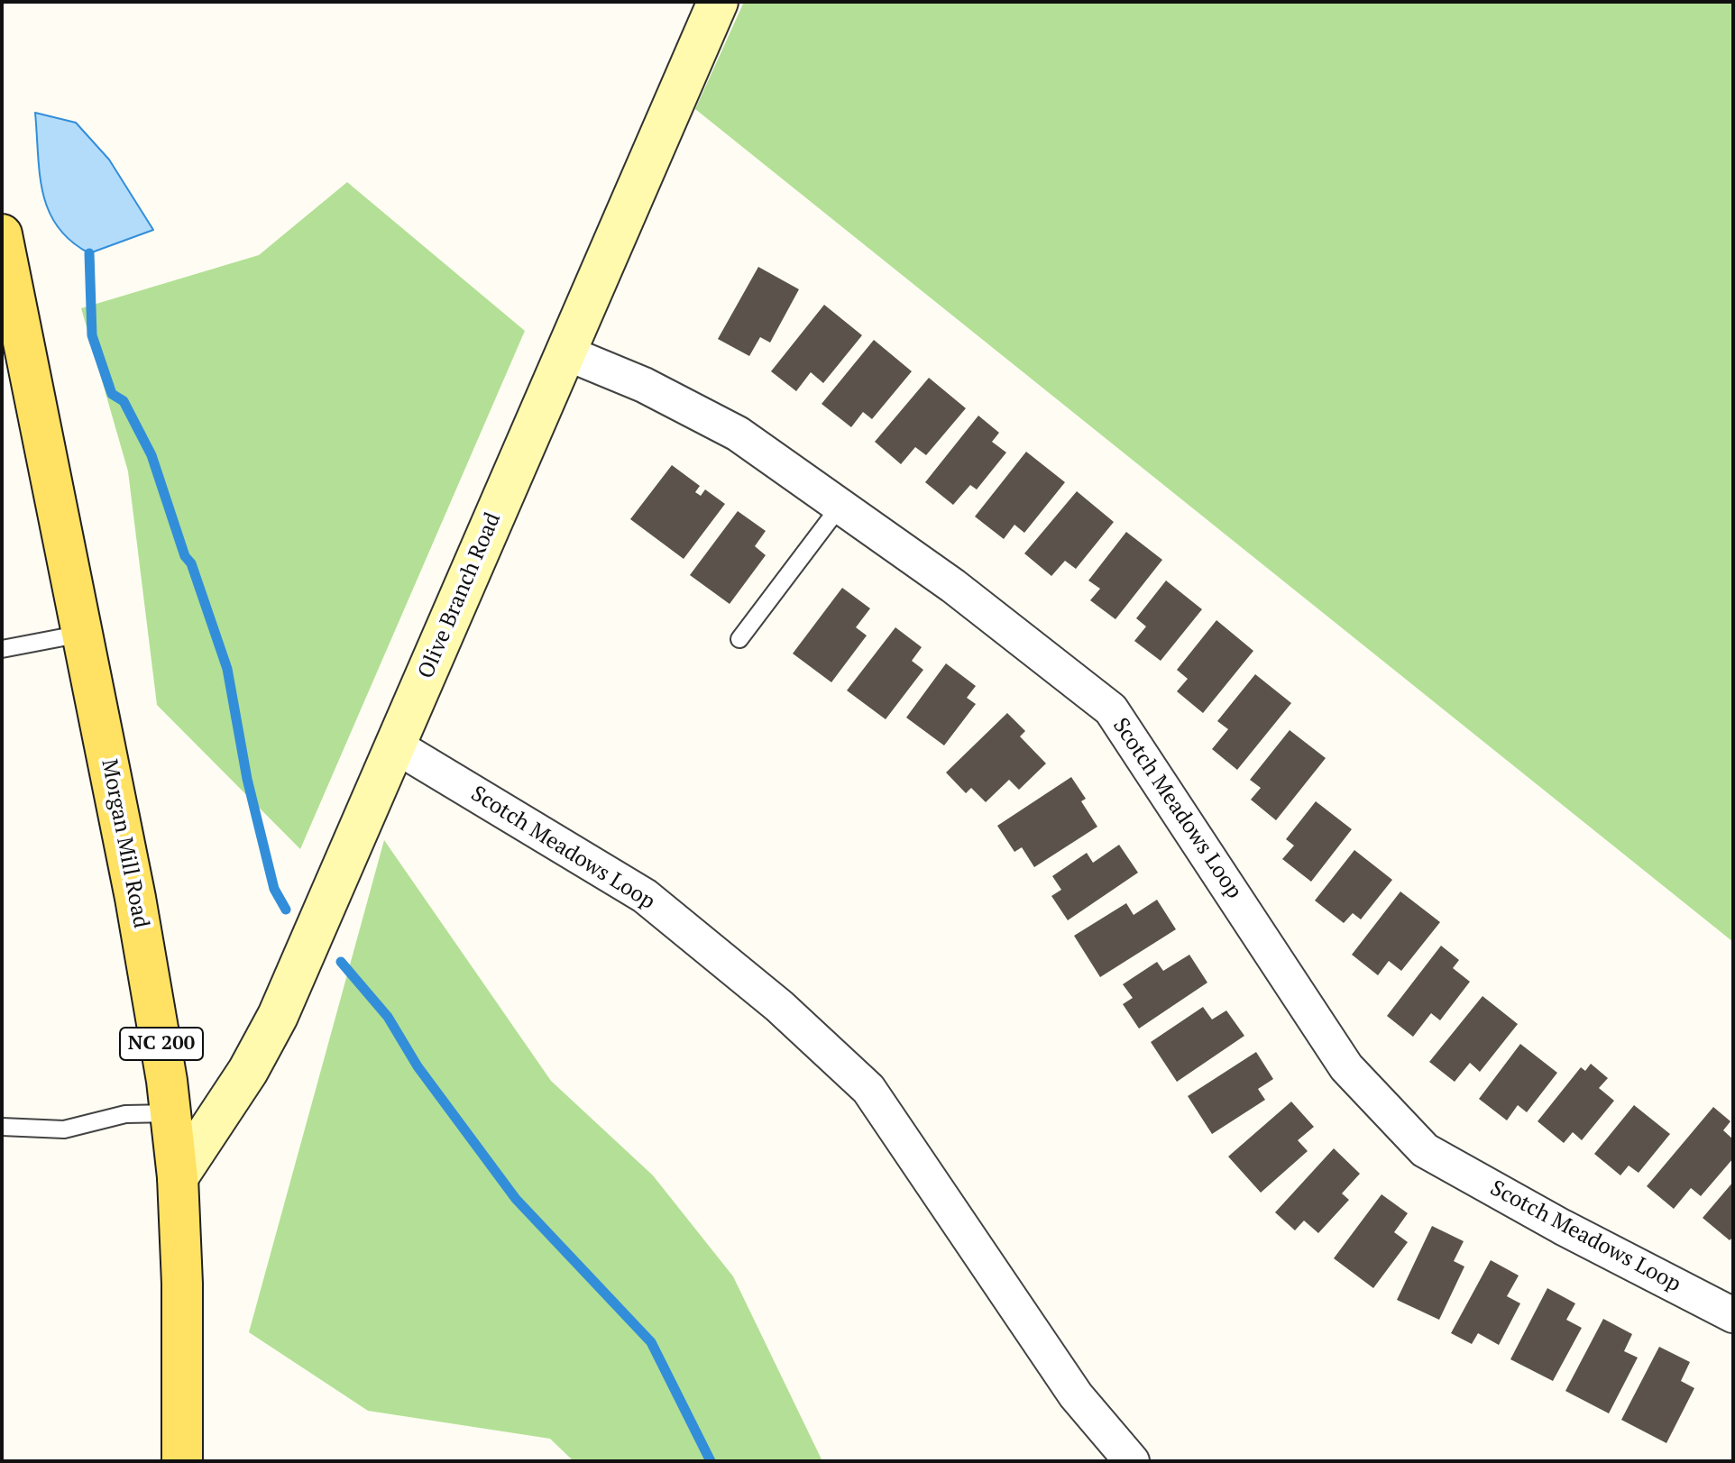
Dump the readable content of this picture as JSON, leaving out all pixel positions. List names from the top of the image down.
{
  "streets": {
    "main road": ["Morgan Mill Road", "NC 200"],
    "street": ["Olive Branch Road", "Scotch Meadows Loop"]
  },
  "crossings": [
    ["Olive Branch Road", "Scotch Meadows Loop"],
    ["Olive Branch Road", "Morgan Mill Road"]
  ]
}
